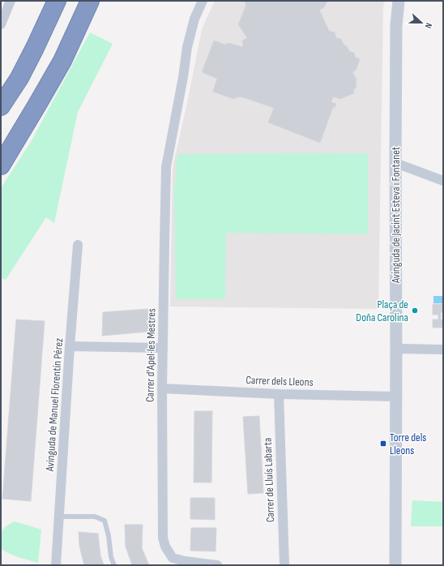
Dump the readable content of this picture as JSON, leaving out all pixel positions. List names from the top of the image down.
{
  "streets": {
    "street": [
      "Avinguda de Jacint Esteva i Fontanet",
      "Carrer d'Apel·les Mestres",
      "Carrer dels Lleons",
      "Avinguda de Manuel Florentín Pérez",
      "Carrer de Lluís Labarta"
    ]
  },
  "crossings": [
    ["Avinguda de Jacint Esteva i Fontanet", "Carrer dels Lleons"],
    ["Carrer d'Apel·les Mestres", "Carrer dels Lleons"],
    ["Carrer dels Lleons", "Carrer de Lluís Labarta"]
  ],
  "places": {
    "other": ["Plaça de Doña Carolina"],
    "transit": ["Torre dels Lleons"]
  },
  "north": "right"
}
